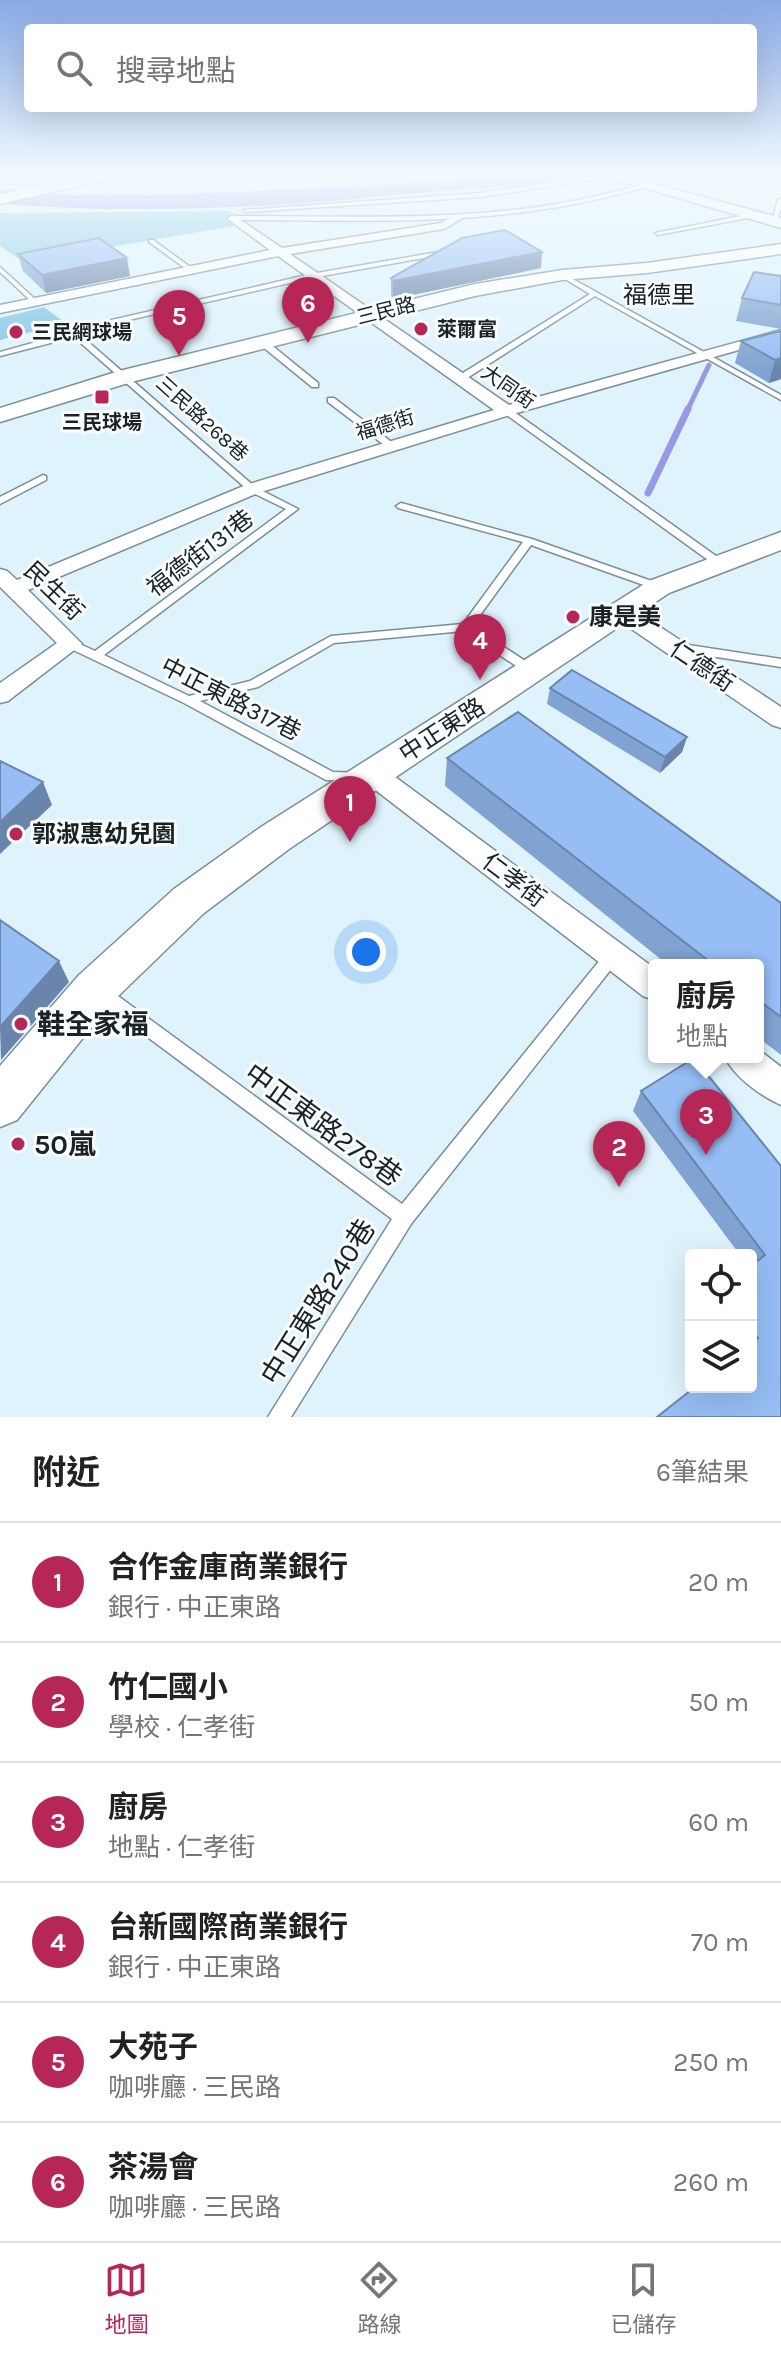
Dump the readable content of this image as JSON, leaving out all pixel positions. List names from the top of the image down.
{
  "streets": {
    "street": [
      "三民路",
      "大同街",
      "福德街",
      "民生街",
      "仁德街",
      "中正東路",
      "仁孝街"
    ],
    "lane": [
      "三民路268巷",
      "福德街131巷",
      "中正東路317巷",
      "中正東路278巷",
      "中正東路240巷"
    ]
  },
  "crossings": [
    ["三民路", "大同街"],
    ["三民路", "三民路268巷"],
    ["大同街", "福德街"],
    ["大同街", "中正東路"],
    ["三民路268巷", "福德街"],
    ["三民路268巷", "福德街131巷"],
    ["福德街", "福德街131巷"],
    ["福德街", "民生街"],
    ["福德街131巷", "中正東路317巷"],
    ["民生街", "中正東路317巷"],
    ["仁德街", "中正東路"],
    ["中正東路317巷", "中正東路"],
    ["中正東路317巷", "仁孝街"],
    ["中正東路", "仁孝街"],
    ["中正東路", "中正東路278巷"],
    ["仁孝街", "中正東路278巷"],
    ["中正東路278巷", "中正東路240巷"]
  ],
  "districts": ["福德里"],
  "places": {
    "other": [
      "萊爾富",
      "三民網球場",
      "康是美",
      "郭淑惠幼兒園",
      "鞋全家福",
      "50嵐"
    ],
    "transit": ["三民球場"]
  },
  "page": {
    "search": "搜尋地點",
    "pins": [
      "6",
      "5",
      "4",
      "1",
      "3",
      "2"
    ],
    "popup": ["廚房", "地點"],
    "heading": ["附近", "6筆結果"],
    "list": [
      {
        "mark": "1",
        "name": "合作金庫商業銀行",
        "note": "銀行 · 中正東路",
        "value": "20 m"
      },
      {
        "mark": "2",
        "name": "竹仁國小",
        "note": "學校 · 仁孝街",
        "value": "50 m"
      },
      {
        "mark": "3",
        "name": "廚房",
        "note": "地點 · 仁孝街",
        "value": "60 m"
      },
      {
        "mark": "4",
        "name": "台新國際商業銀行",
        "note": "銀行 · 中正東路",
        "value": "70 m"
      },
      {
        "mark": "5",
        "name": "大苑子",
        "note": "咖啡廳 · 三民路",
        "value": "250 m"
      },
      {
        "mark": "6",
        "name": "茶湯會",
        "note": "咖啡廳 · 三民路",
        "value": "260 m"
      }
    ],
    "nav": ["地圖", "路線", "已儲存"]
  }
}
